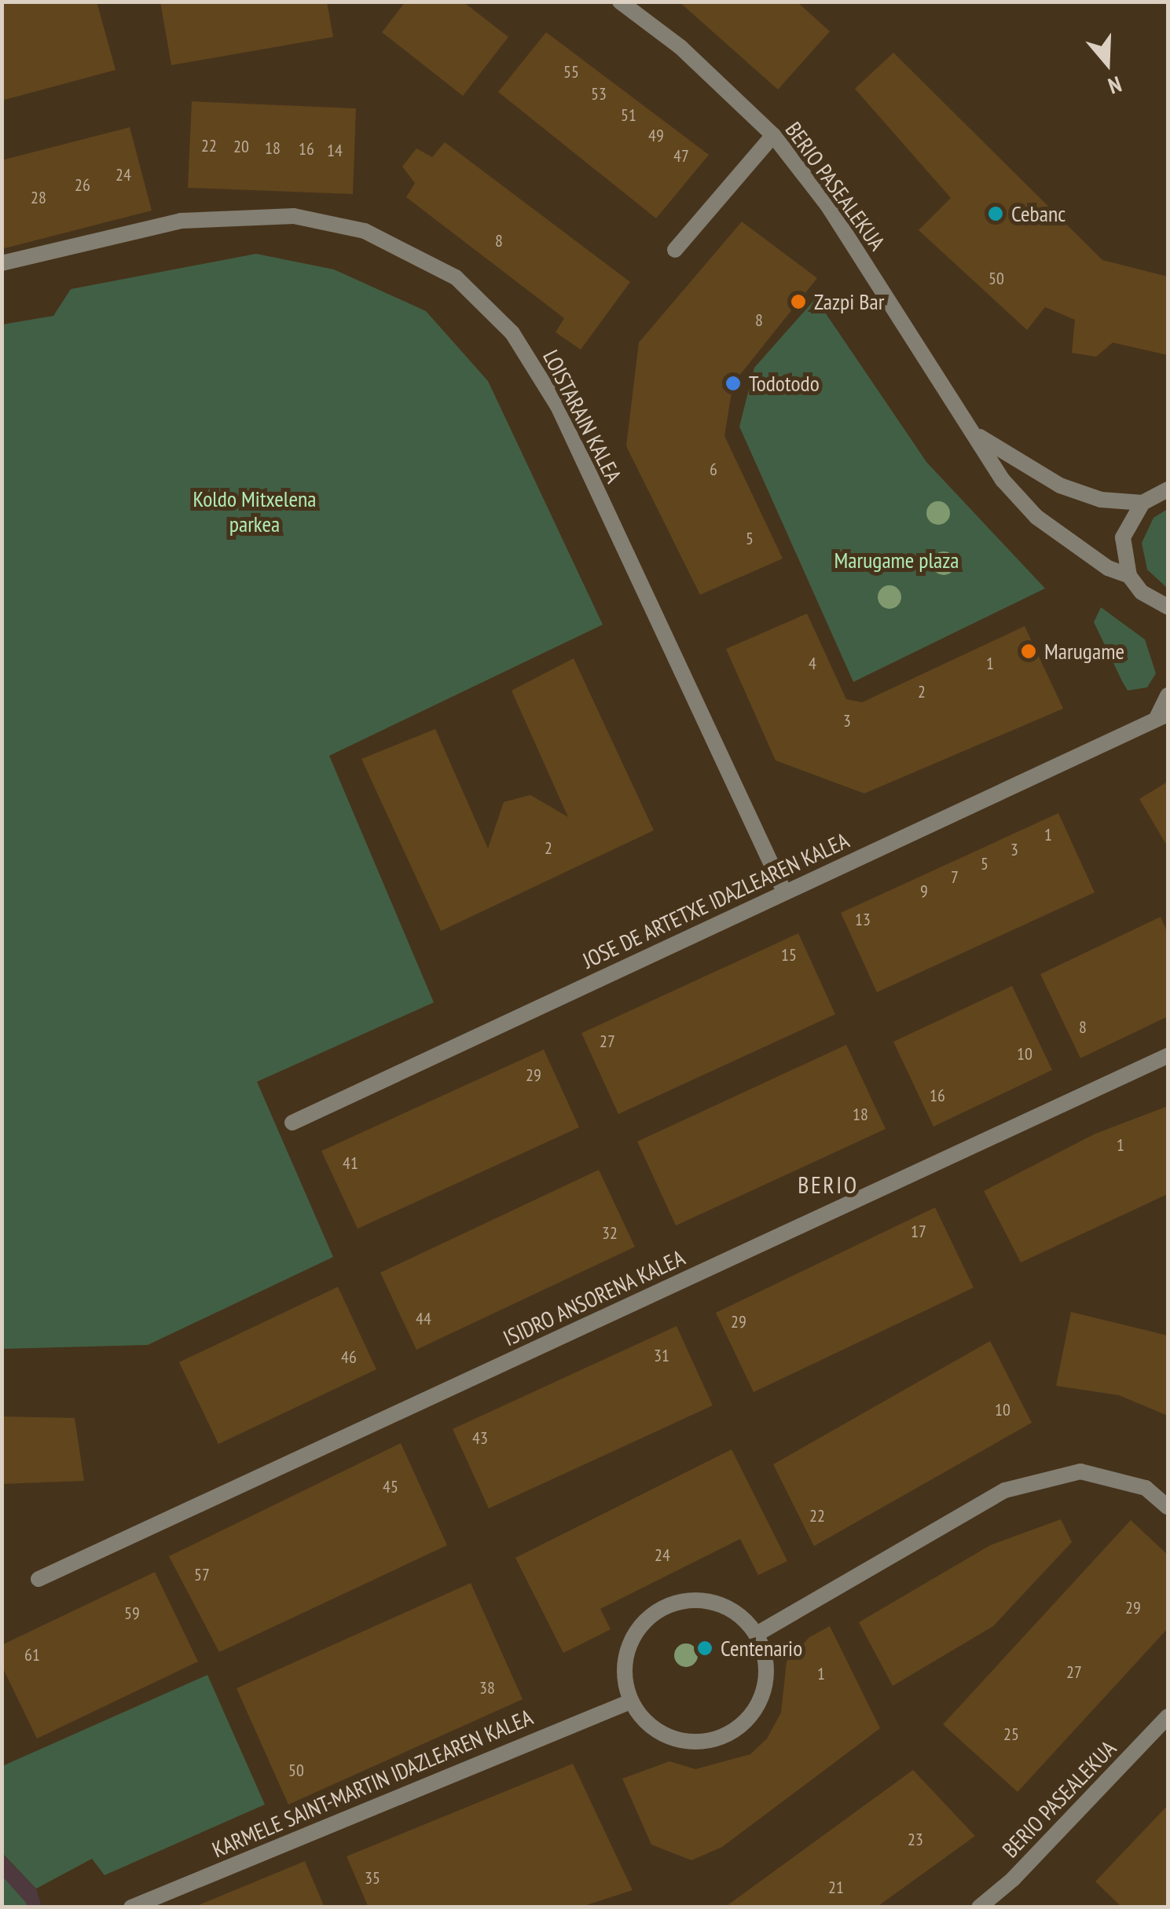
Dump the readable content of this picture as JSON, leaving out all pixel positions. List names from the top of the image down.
{
  "streets": {
    "street": [
      "BERIO PASEALEKUA",
      "LOISTARAIN KALEA",
      "JOSE DE ARTETXE IDAZLEAREN KALEA",
      "ISIDRO ANSORENA KALEA",
      "KARMELE SAINT-MARTIN IDAZLEAREN KALEA"
    ]
  },
  "crossings": [
    ["LOISTARAIN KALEA", "JOSE DE ARTETXE IDAZLEAREN KALEA"]
  ],
  "districts": ["BERIO"],
  "parks": ["Koldo Mitxelena parkea", "Marugame plaza"],
  "places": [
    "Cebanc",
    "Zazpi Bar",
    "Todotodo",
    "Marugame",
    "Centenario"
  ],
  "house_numbers": [
    "55",
    "53",
    "51",
    "49",
    "22",
    "20",
    "18",
    "16",
    "14",
    "47",
    "24",
    "26",
    "28",
    "8",
    "50",
    "8",
    "6",
    "5",
    "4",
    "1",
    "2",
    "3",
    "1",
    "2",
    "3",
    "5",
    "7",
    "9",
    "13",
    "15",
    "8",
    "27",
    "10",
    "29",
    "16",
    "18",
    "1",
    "41",
    "17",
    "32",
    "44",
    "29",
    "31",
    "46",
    "10",
    "43",
    "45",
    "22",
    "24",
    "57",
    "29",
    "59",
    "61",
    "27",
    "1",
    "38",
    "25",
    "50",
    "23",
    "35",
    "21"
  ],
  "north": "bottom"
}
